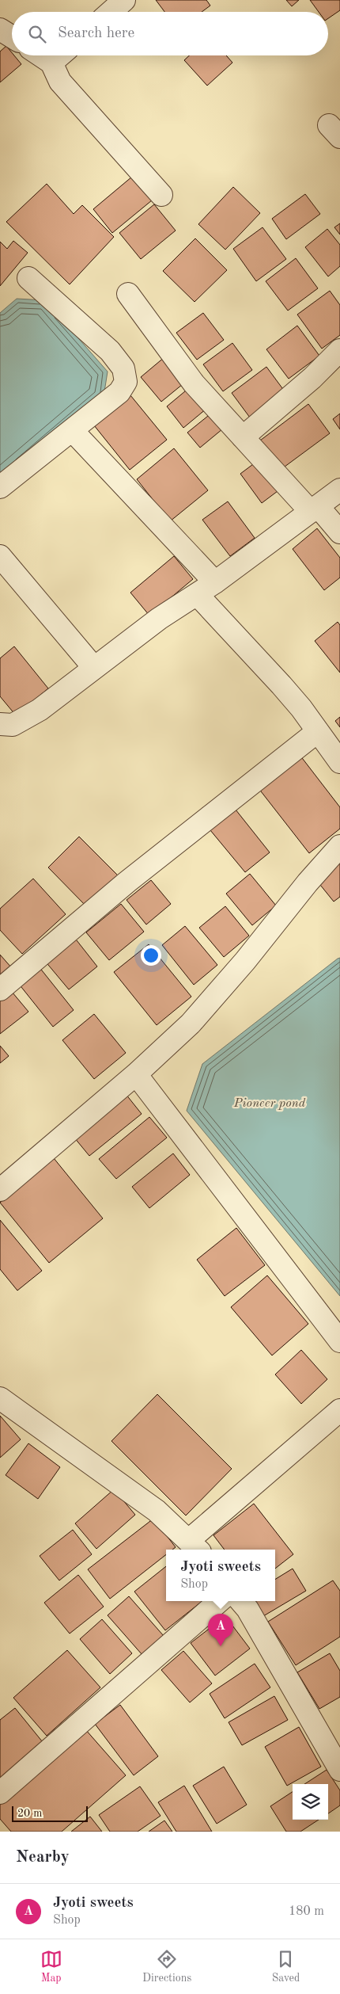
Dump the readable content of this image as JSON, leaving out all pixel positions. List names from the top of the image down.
{
  "water": ["Pioneer pond"],
  "scale_bar": "20 m",
  "page": {
    "search": "Search here",
    "popup": ["Jyoti sweets", "Shop"],
    "pins": "A",
    "scale": "20 m",
    "heading": "Nearby",
    "list": [
      {
        "mark": "A",
        "name": "Jyoti sweets",
        "note": "Shop",
        "value": "180 m"
      }
    ],
    "nav": ["Map", "Directions", "Saved"]
  }
}
